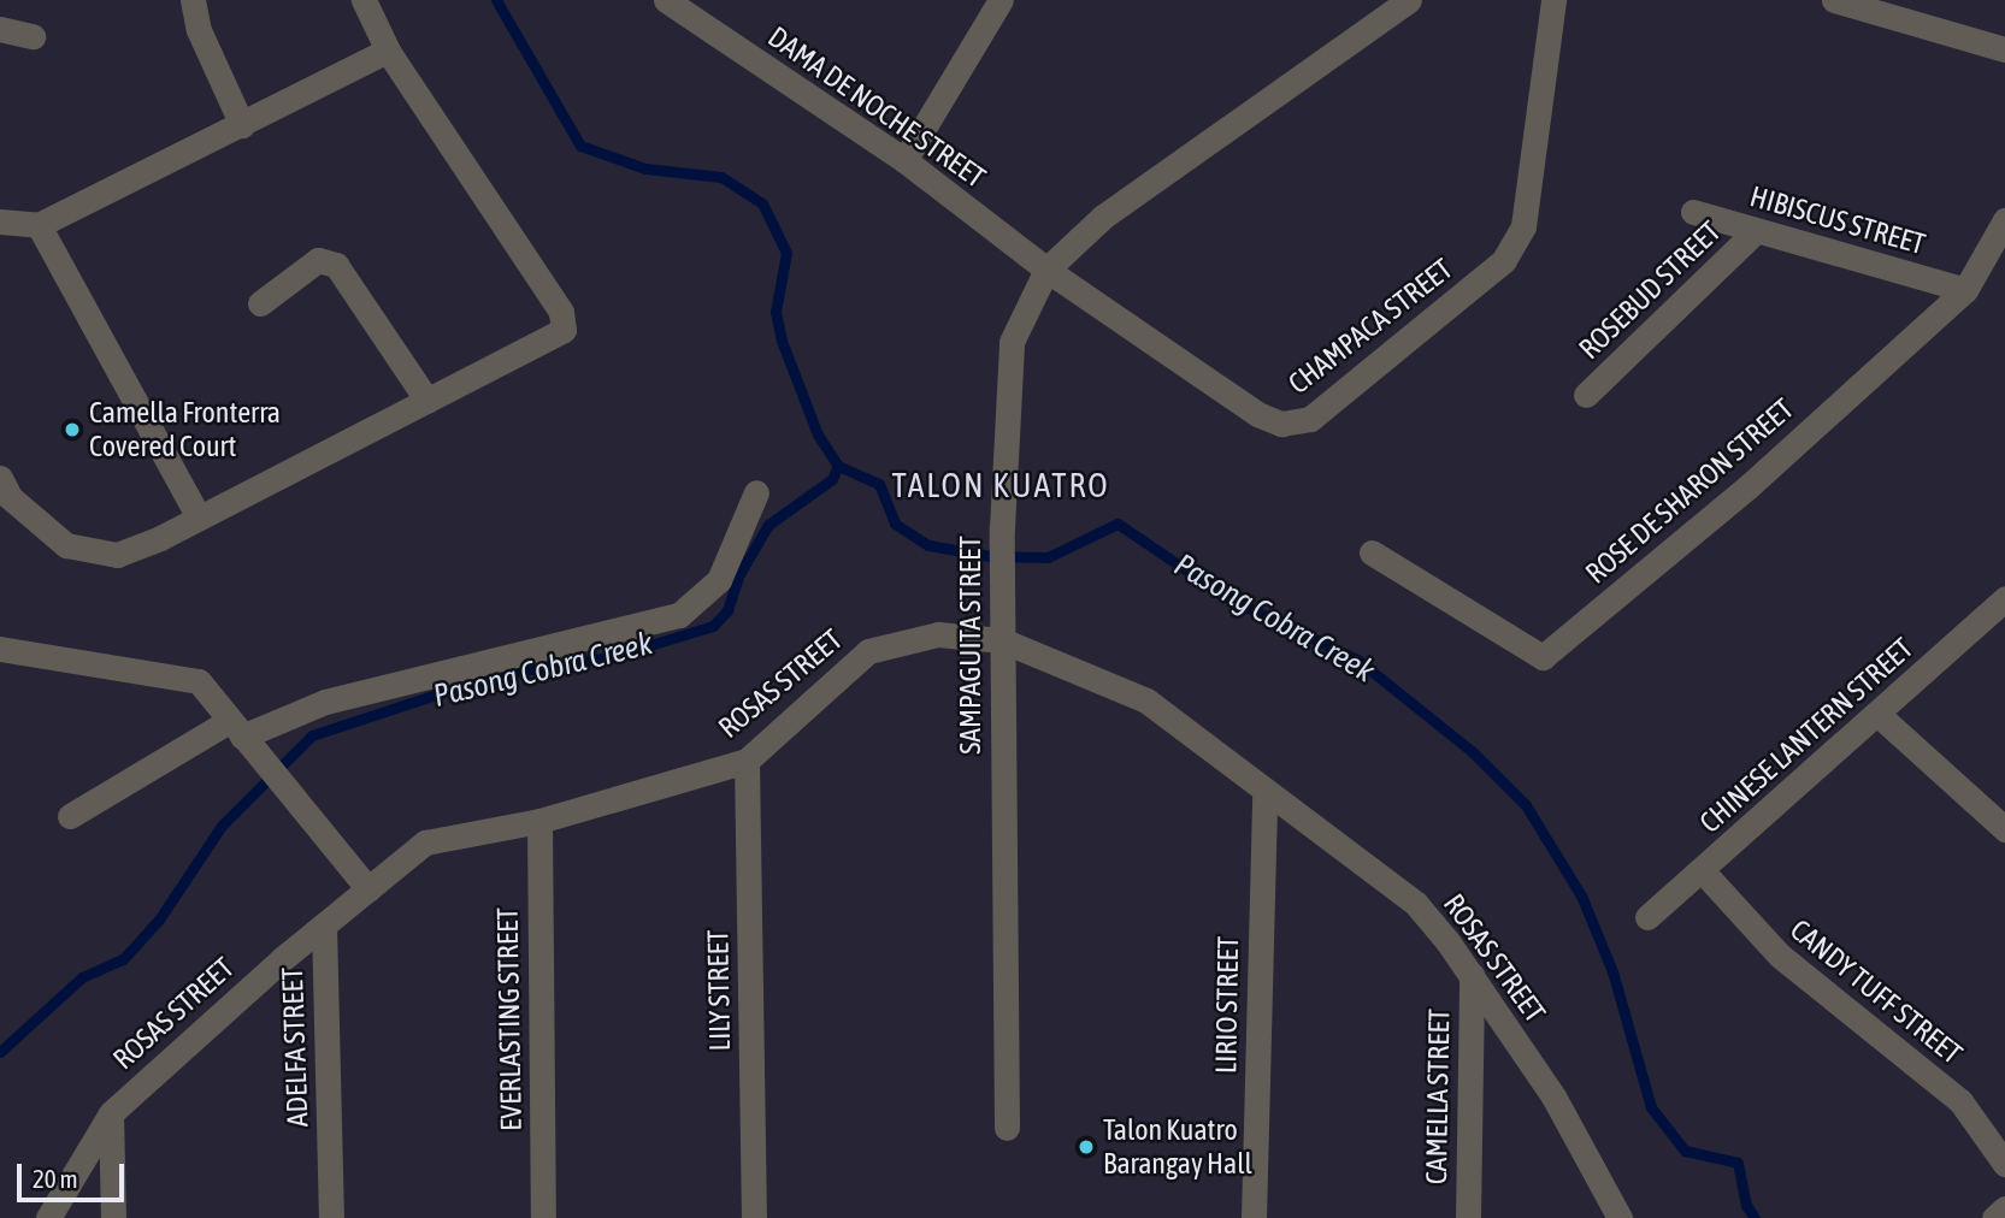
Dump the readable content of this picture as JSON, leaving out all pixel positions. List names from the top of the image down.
{
  "streets": {
    "street": [
      "DAMA DE NOCHE STREET",
      "HIBISCUS STREET",
      "ROSEBUD STREET",
      "CHAMPACA STREET",
      "ROSE DE SHARON STREET",
      "SAMPAGUITA STREET",
      "ROSAS STREET",
      "CHINESE LANTERN STREET",
      "LILY STREET",
      "CANDY TUFF STREET",
      "LIRIO STREET",
      "EVERLASTING STREET",
      "ADELFA STREET",
      "CAMELLA STREET"
    ]
  },
  "crossings": [
    ["DAMA DE NOCHE STREET", "CHAMPACA STREET"],
    ["DAMA DE NOCHE STREET", "SAMPAGUITA STREET"],
    ["HIBISCUS STREET", "ROSEBUD STREET"],
    ["HIBISCUS STREET", "ROSE DE SHARON STREET"],
    ["CHAMPACA STREET", "SAMPAGUITA STREET"],
    ["SAMPAGUITA STREET", "ROSAS STREET"],
    ["ROSAS STREET", "LILY STREET"],
    ["ROSAS STREET", "LIRIO STREET"],
    ["ROSAS STREET", "EVERLASTING STREET"],
    ["ROSAS STREET", "ADELFA STREET"],
    ["ROSAS STREET", "CAMELLA STREET"],
    ["CHINESE LANTERN STREET", "CANDY TUFF STREET"]
  ],
  "districts": ["TALON KUATRO"],
  "water": ["Pasong Cobra Creek"],
  "places": ["Camella Fronterra Covered Court", "Talon Kuatro Barangay Hall"],
  "scale_bar": "20 m"
}
